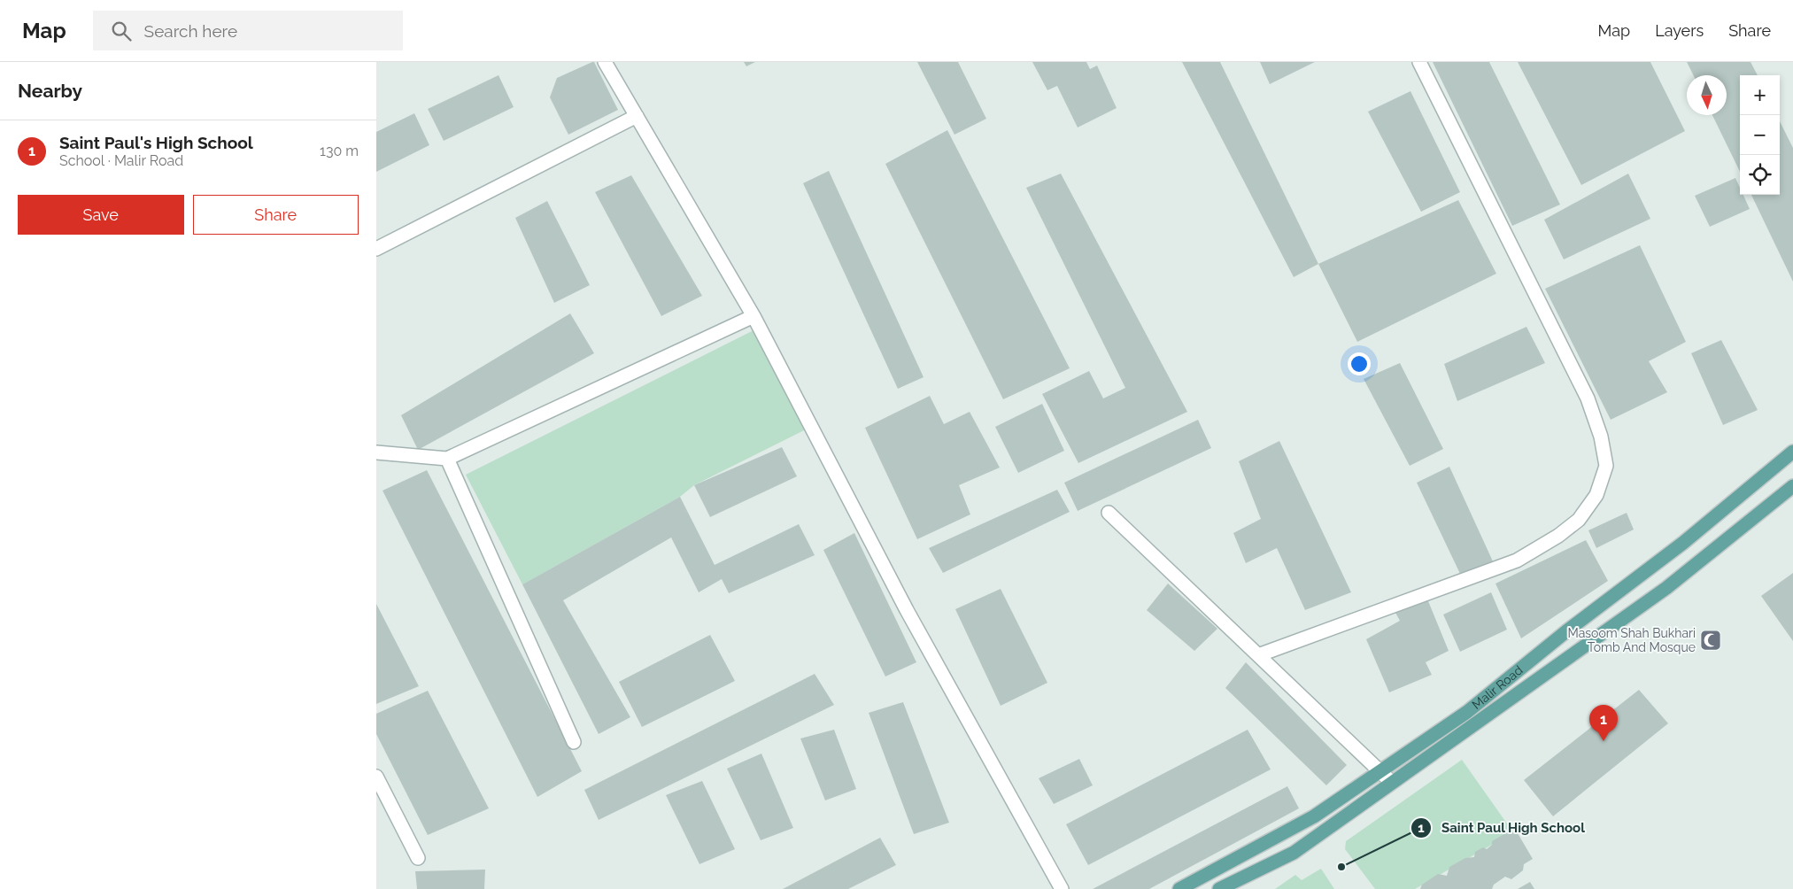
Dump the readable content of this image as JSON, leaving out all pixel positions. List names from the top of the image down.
{
  "streets": {
    "main road": ["Malir Road"]
  },
  "places": {
    "mosque": ["Masoom Shah Bukhari Tomb And Mosque"],
    "other": ["Saint Paul High School"]
  },
  "north": "bottom",
  "page": {
    "header": "Map",
    "search": "Search here",
    "nav": ["Map", "Layers", "Share"],
    "heading": "Nearby",
    "map_buttons": ["+", "−"],
    "list": [
      {
        "mark": "1",
        "name": "Saint Paul's High School",
        "note": "School · Malir Road",
        "value": "130 m"
      }
    ],
    "buttons": ["Save", "Share"],
    "pins": "1"
  }
}
